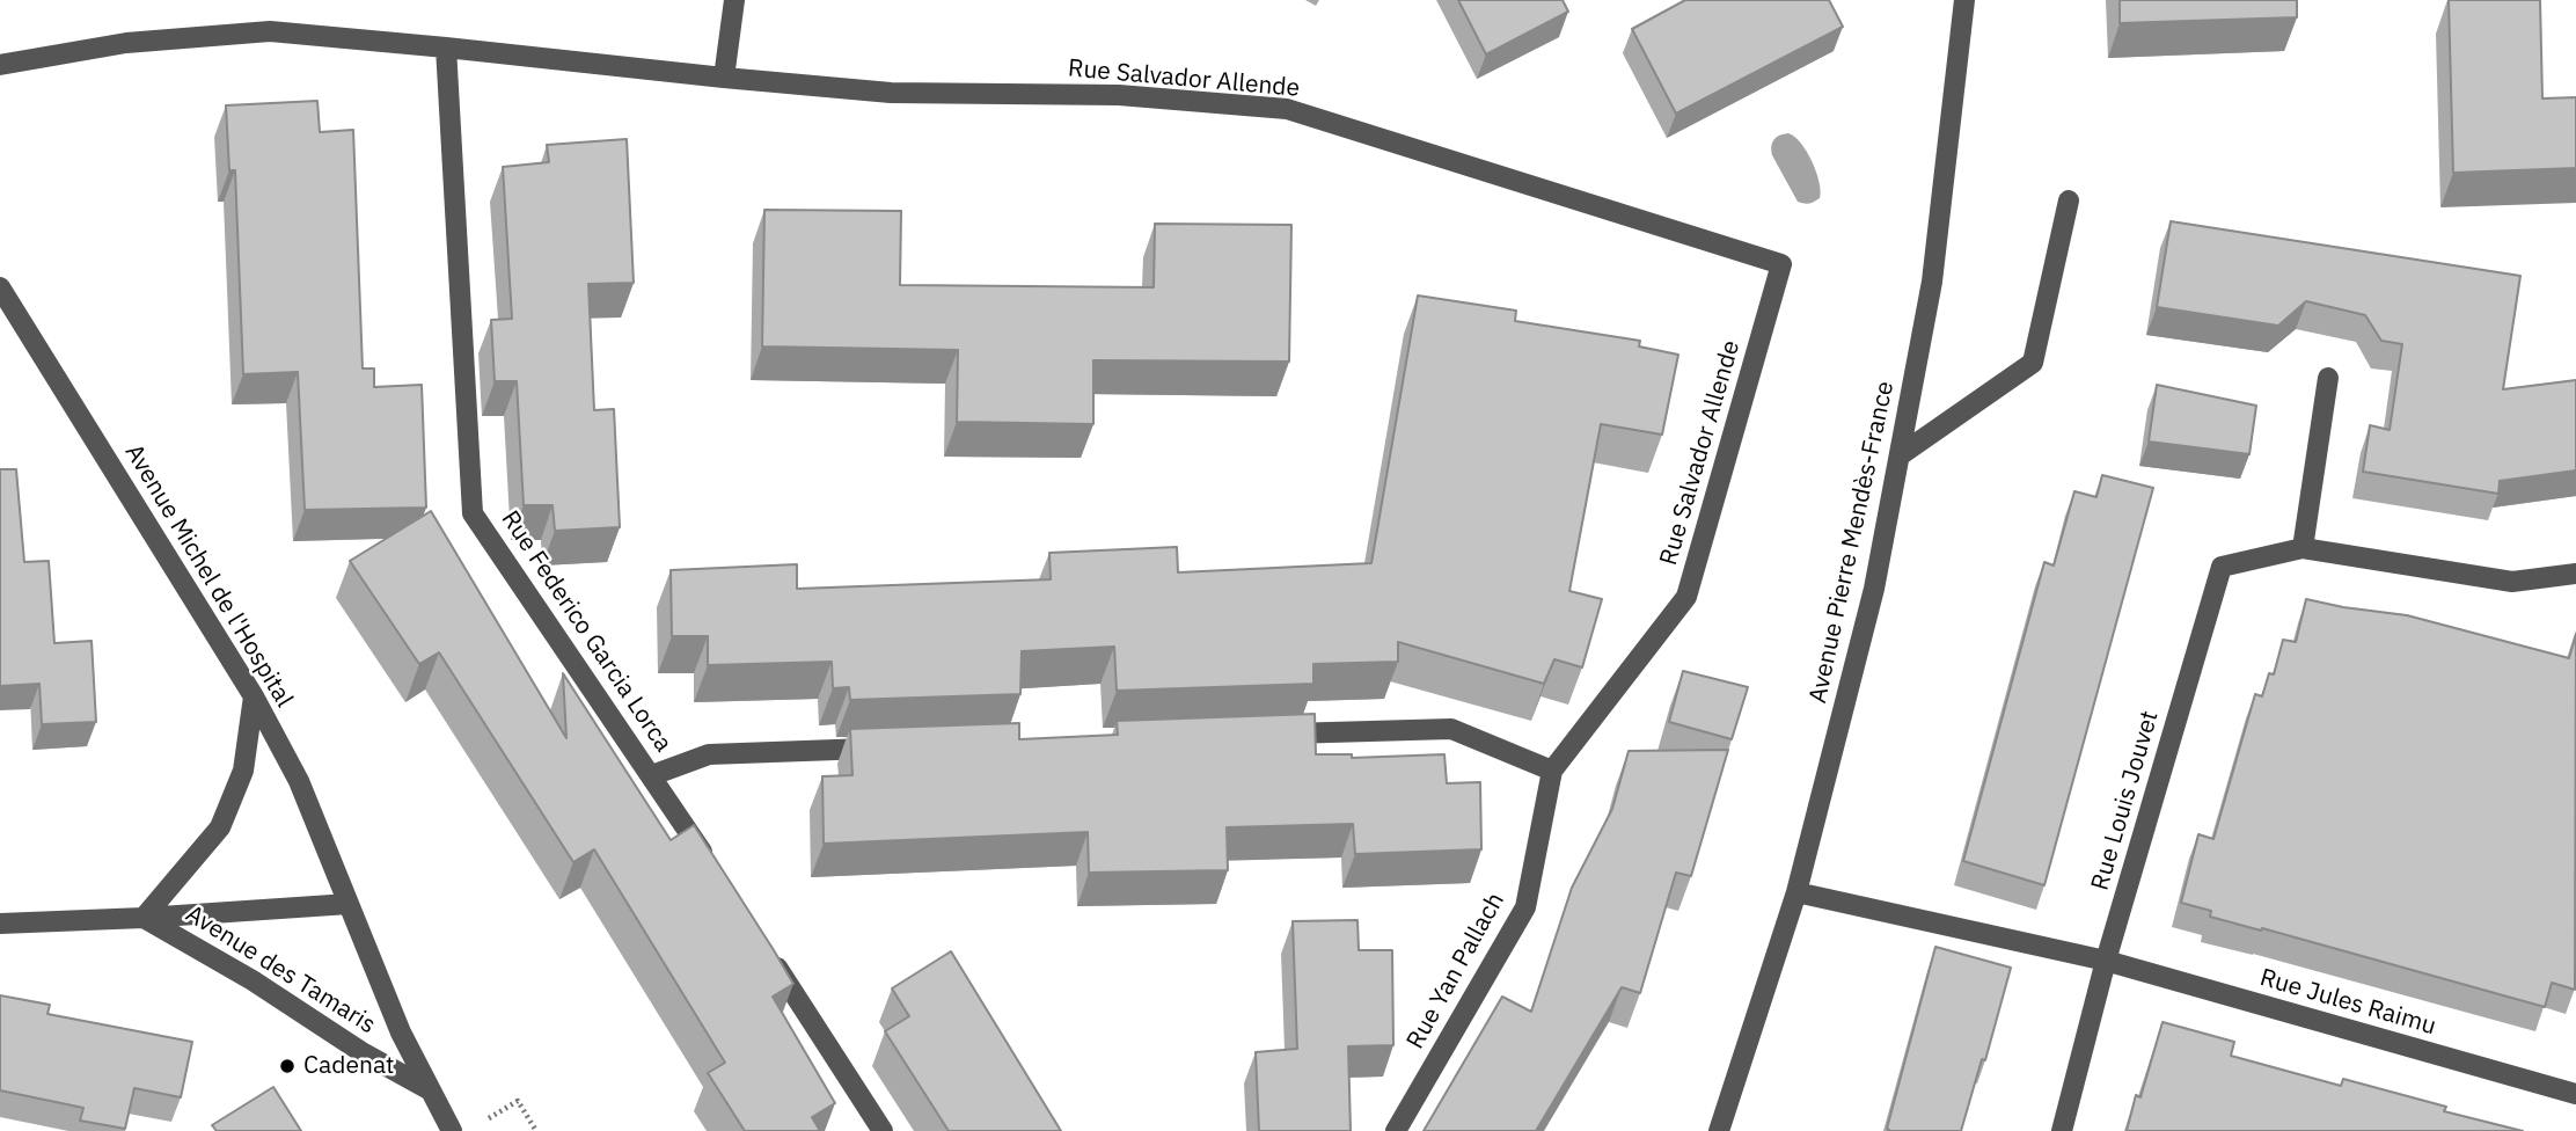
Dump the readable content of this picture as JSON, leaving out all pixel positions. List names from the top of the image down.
{
  "streets": {
    "street": [
      "Rue Salvador Allende",
      "Avenue Pierre Mendès-France",
      "Avenue Michel de l'Hospital",
      "Rue Federico Garcia Lorca",
      "Rue Louis Jouvet",
      "Avenue des Tamaris",
      "Rue Yan Pallach",
      "Rue Jules Raimu"
    ]
  },
  "crossings": [
    ["Rue Salvador Allende", "Rue Federico Garcia Lorca"],
    ["Rue Salvador Allende", "Rue Yan Pallach"],
    ["Avenue Pierre Mendès-France", "Rue Jules Raimu"],
    ["Avenue Michel de l'Hospital", "Avenue des Tamaris"],
    ["Rue Louis Jouvet", "Rue Jules Raimu"]
  ],
  "places": ["Cadenat"]
}
